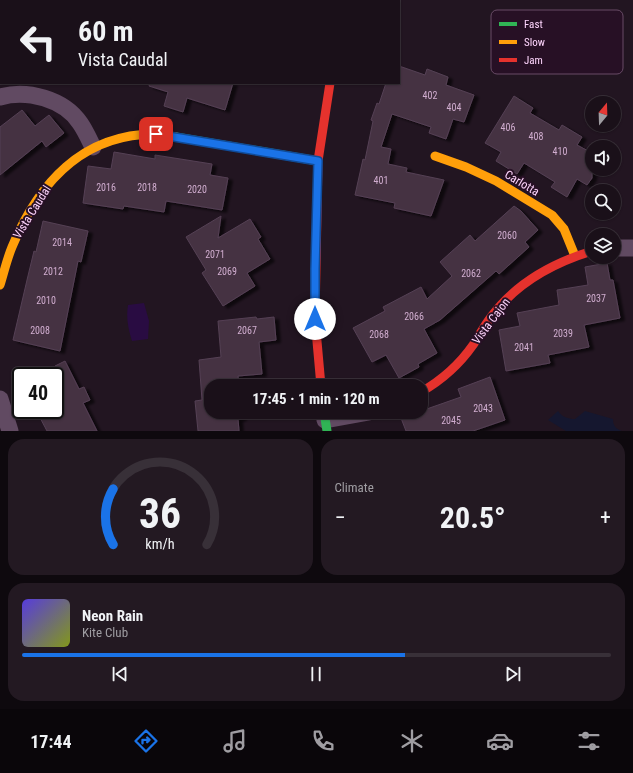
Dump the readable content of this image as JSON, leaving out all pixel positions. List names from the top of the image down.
{
  "streets": {
    "street": ["Carlotta", "Vista Caudal", "Vista Cajon"]
  },
  "crossings": [
    ["Carlotta", "Vista Cajon"]
  ],
  "house_numbers": [
    "402",
    "404",
    "406",
    "408",
    "410",
    "401",
    "2016",
    "2018",
    "2020",
    "2060",
    "2014",
    "2071",
    "2012",
    "2069",
    "2062",
    "2037",
    "2010",
    "2066",
    "2008",
    "2067",
    "2039",
    "2068",
    "2041",
    "2043",
    "2045"
  ],
  "legend": ["Fast", "Slow", "Jam"],
  "north": "top",
  "page": {
    "turn": ["60 m", "Vista Caudal"],
    "limit": "40",
    "trip": "17:45 · 1 min · 120 m",
    "tile": "Climate",
    "heat": ["−", "20.5°", "+"],
    "song": ["Neon Rain", "Kite Club"],
    "tabs": "17:44",
    "gauge": ["36", "km/h"]
  }
}
